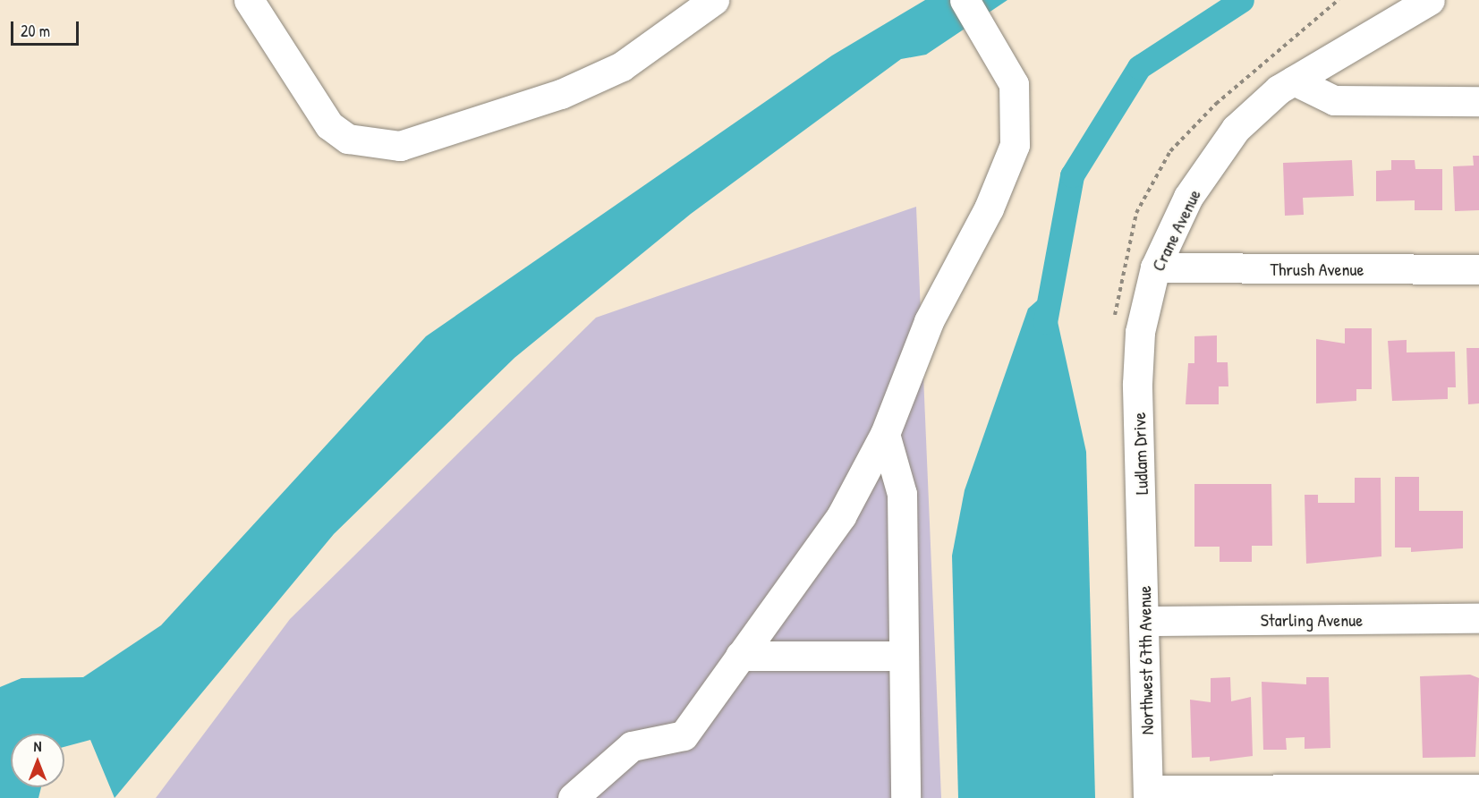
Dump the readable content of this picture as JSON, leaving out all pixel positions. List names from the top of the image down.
{
  "streets": {
    "street": [
      "Crane Avenue",
      "Thrush Avenue",
      "Ludlam Drive",
      "Starling Avenue",
      "Northwest 67th Avenue"
    ]
  },
  "crossings": [
    ["Crane Avenue", "Thrush Avenue"],
    ["Crane Avenue", "Ludlam Drive"],
    ["Ludlam Drive", "Northwest 67th Avenue"],
    ["Starling Avenue", "Northwest 67th Avenue"]
  ],
  "scale_bar": "20 m",
  "north": "top"
}
